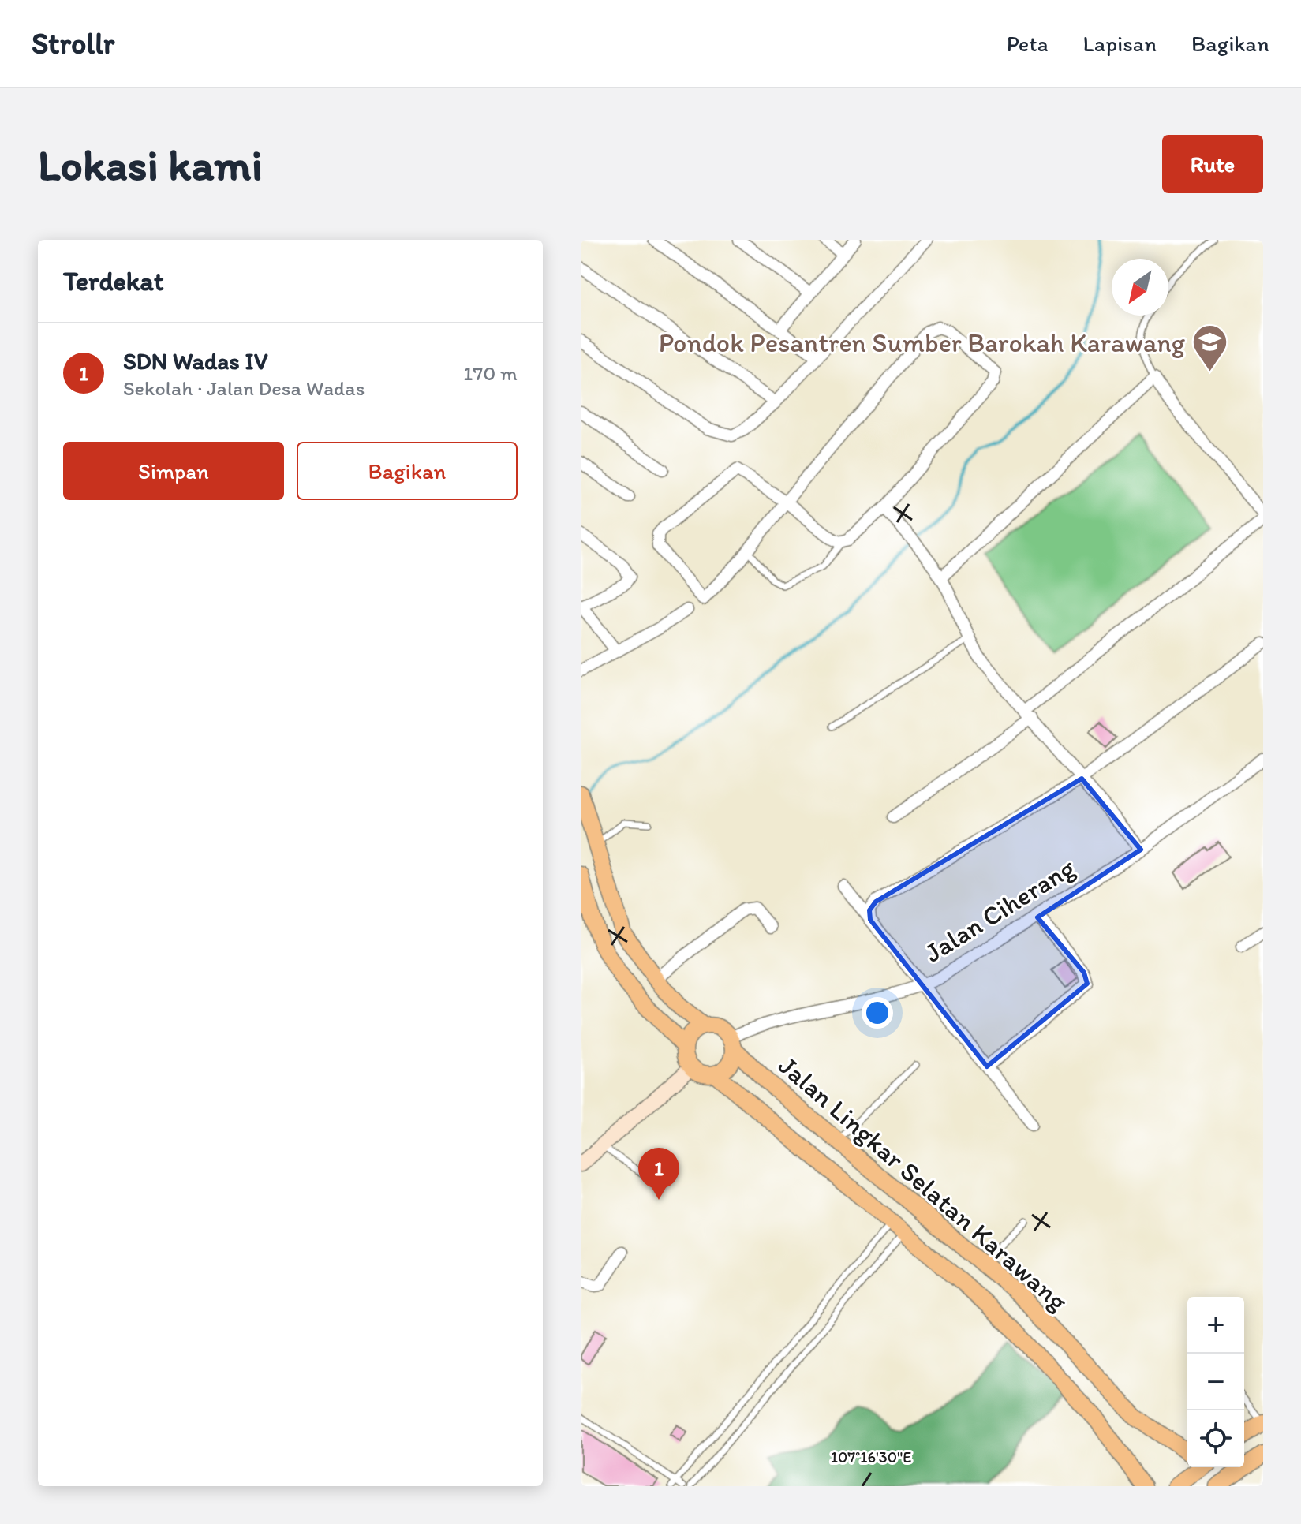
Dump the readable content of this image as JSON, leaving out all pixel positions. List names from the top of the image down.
{
  "streets": {
    "main road": ["Jalan Lingkar Selatan Karawang"],
    "street": ["Jalan Ciherang"]
  },
  "crossings": [
    ["Jalan Ciherang", "Jalan Lingkar Selatan Karawang"]
  ],
  "places": {
    "school or university": ["Pondok Pesantren Sumber Barokah Karawang"]
  },
  "north": "bottom left",
  "page": {
    "header": "Strollr",
    "nav": ["Peta", "Lapisan", "Bagikan"],
    "buttons": [
      "Rute",
      ["Simpan", "Bagikan"]
    ],
    "title": "Lokasi kami",
    "heading": "Terdekat",
    "list": [
      {
        "mark": "1",
        "name": "SDN Wadas IV",
        "note": "Sekolah · Jalan Desa Wadas",
        "value": "170 m"
      }
    ],
    "pins": "1",
    "map_buttons": ["+", "−"]
  },
  "coordinates": ["107°16'30\"E"]
}
